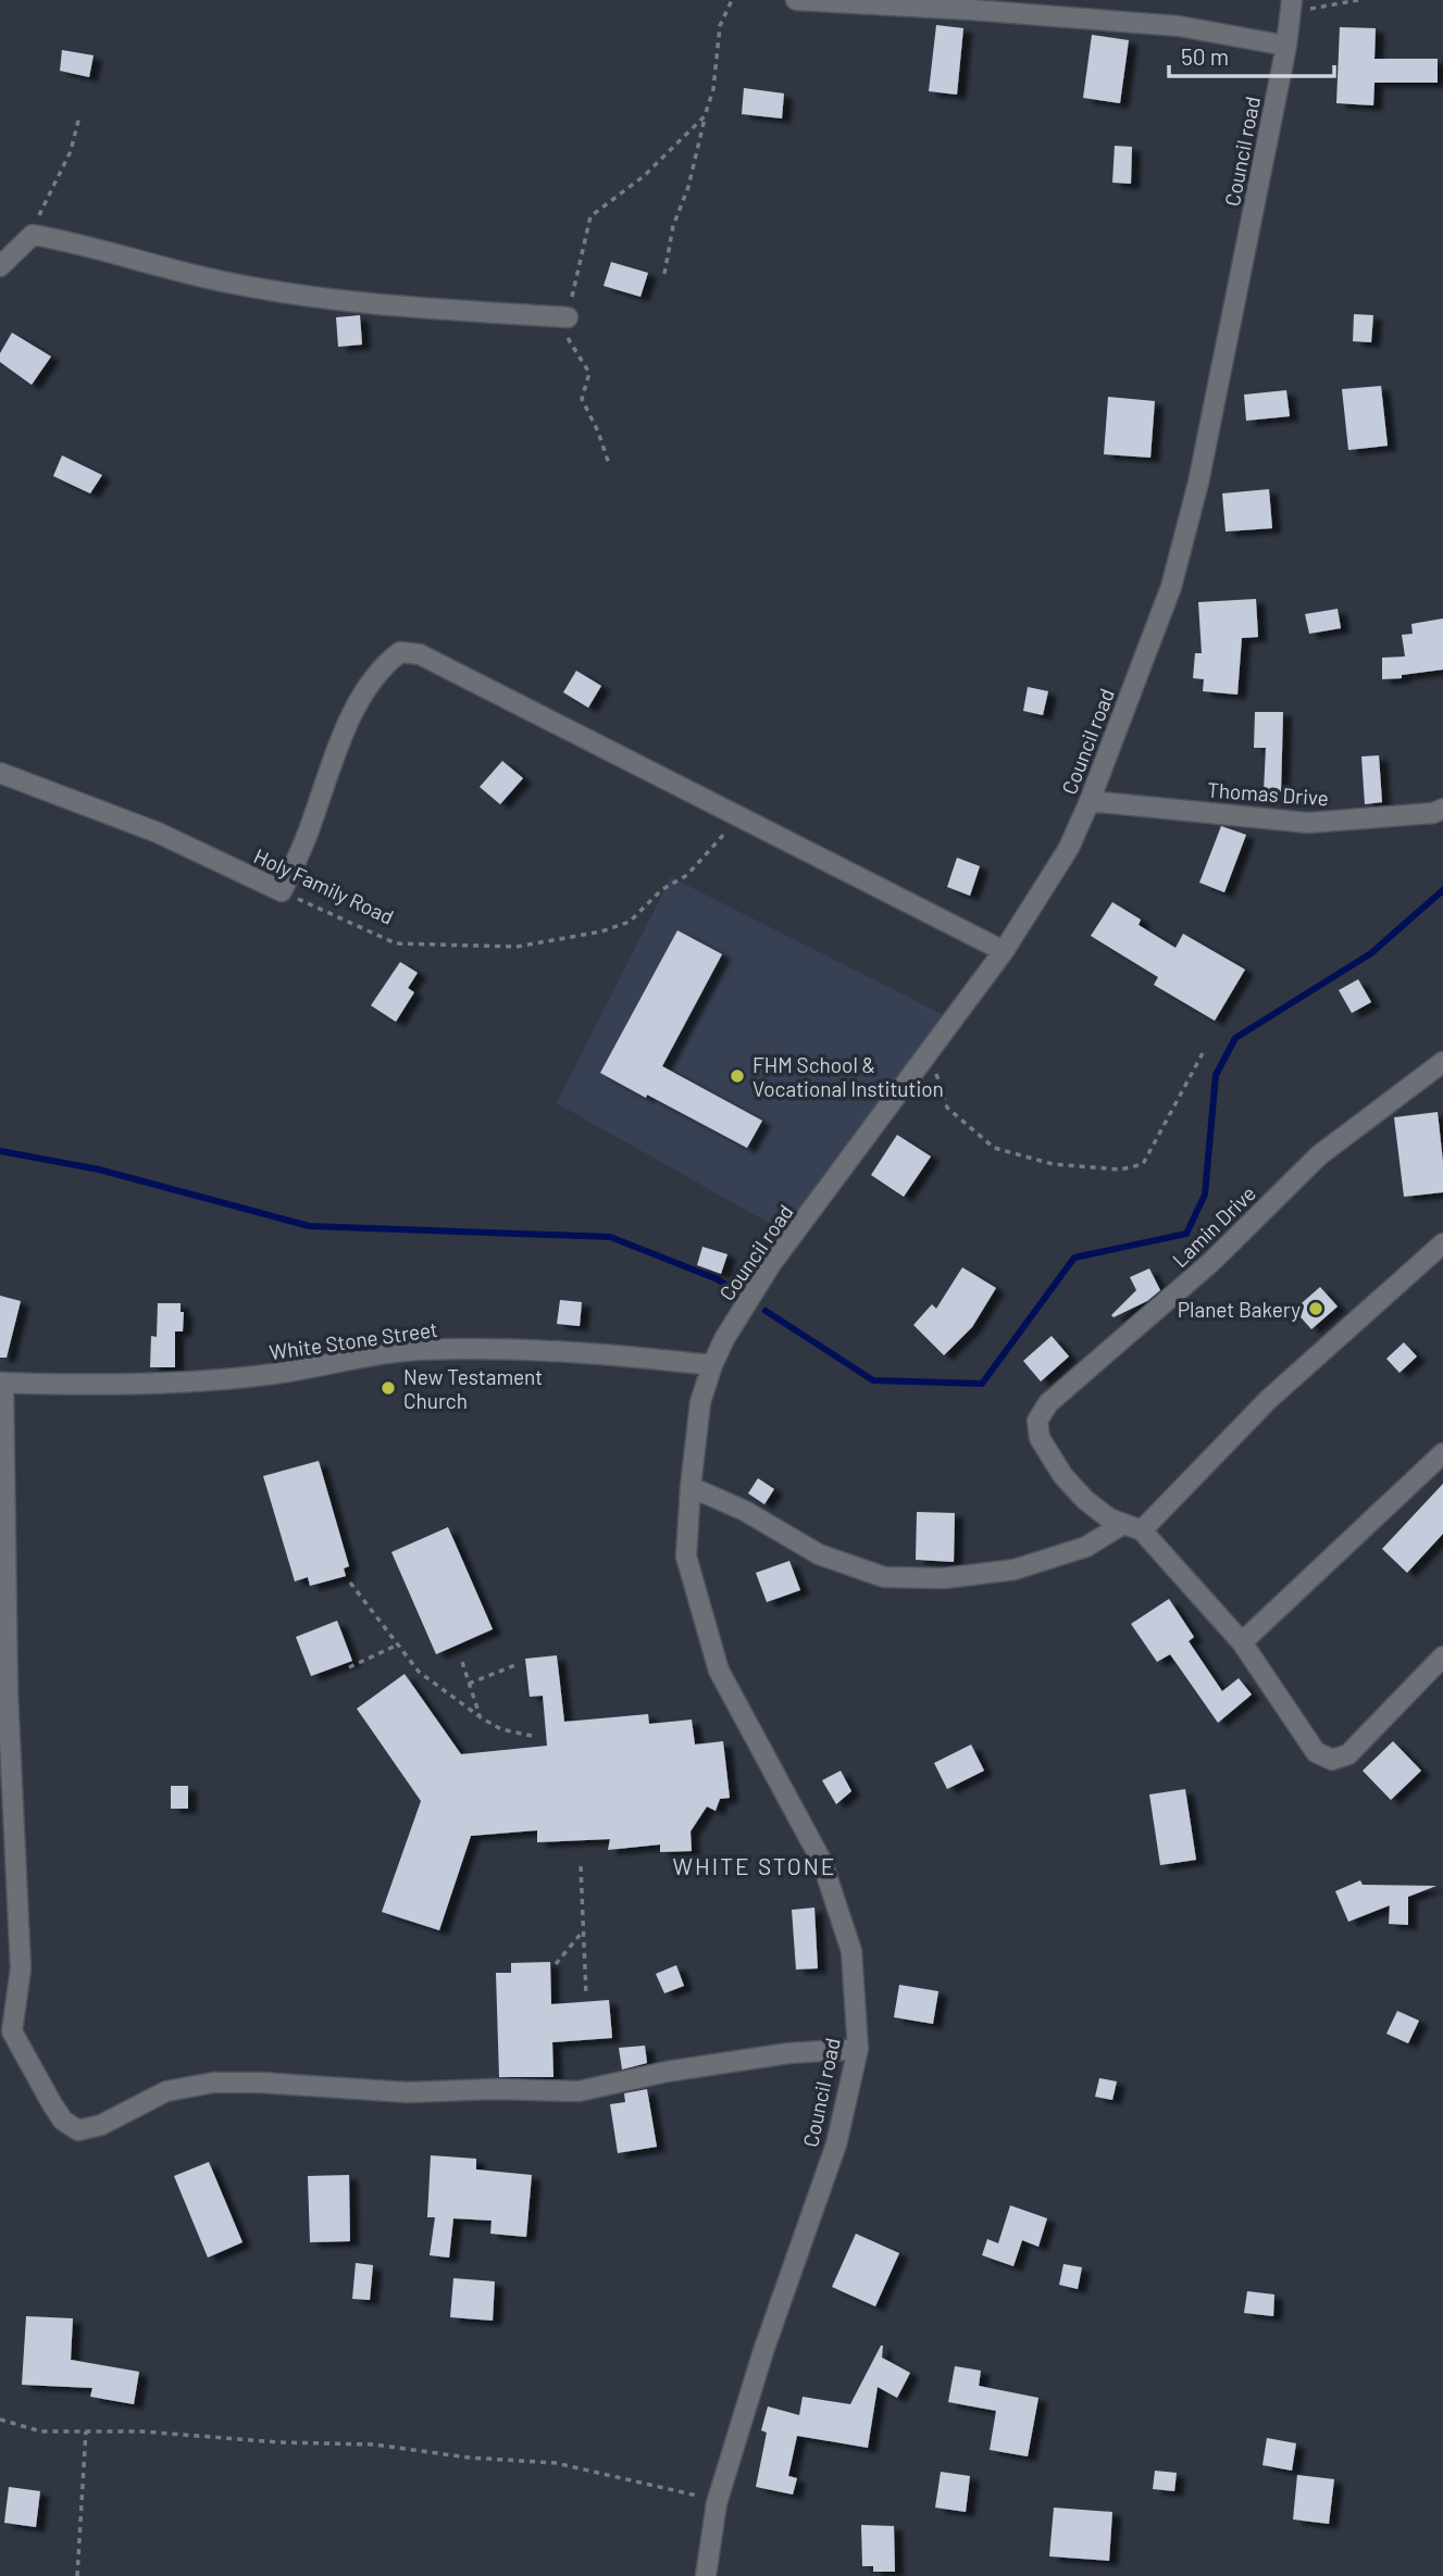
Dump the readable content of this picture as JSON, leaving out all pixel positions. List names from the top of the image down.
{
  "streets": {
    "street": [
      "Council road",
      "Thomas Drive",
      "Holy Family Road",
      "Lamin Drive",
      "White Stone Street"
    ]
  },
  "crossings": [
    ["Council road", "Thomas Drive"],
    ["Council road", "White Stone Street"]
  ],
  "districts": ["WHITE STONE"],
  "places": ["FHM School & Vocational Institution", "Planet Bakery", "New Testament Church"],
  "scale_bar": "50 m"
}
